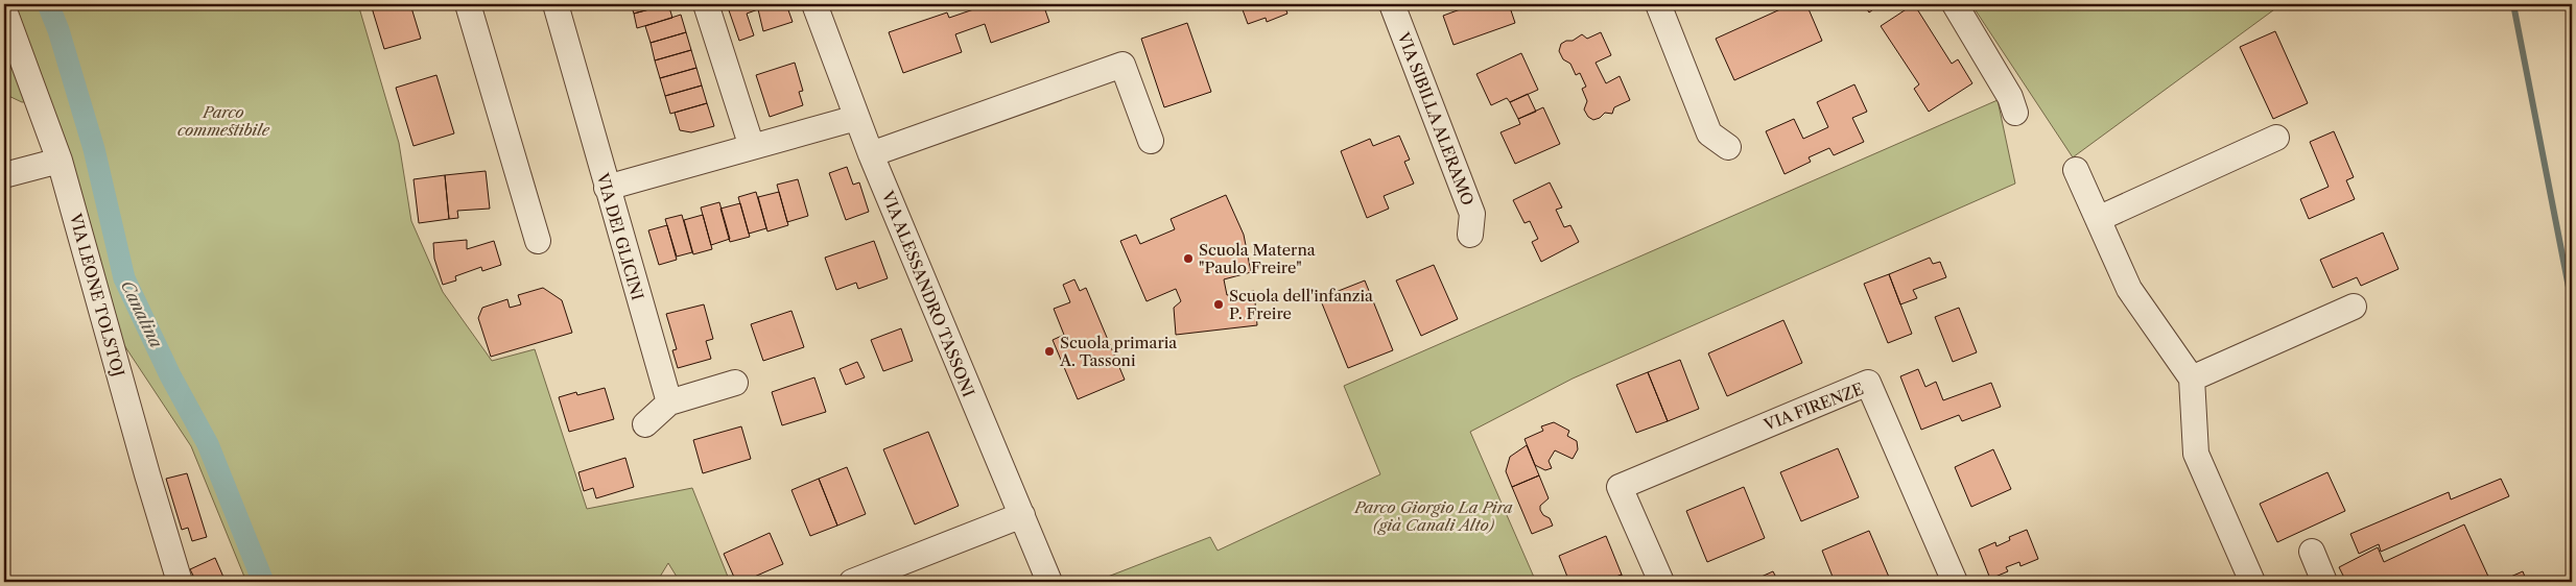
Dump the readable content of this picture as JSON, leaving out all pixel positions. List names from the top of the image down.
{
  "streets": {
    "street": [
      "VIA SIBILLA ALERAMO",
      "VIA DEI GLICINI",
      "VIA ALESSANDRO TASSONI",
      "VIA LEONE TOLSTOJ",
      "VIA FIRENZE"
    ]
  },
  "water": ["Canalina"],
  "parks": ["Parco commestibile", "Parco Giorgio La Pira (già Canali Alto)"],
  "places": ["Scuola Materna \"Paulo Freire\"", "Scuola dell'infanzia P. Freire", "Scuola primaria A. Tassoni"]
}
